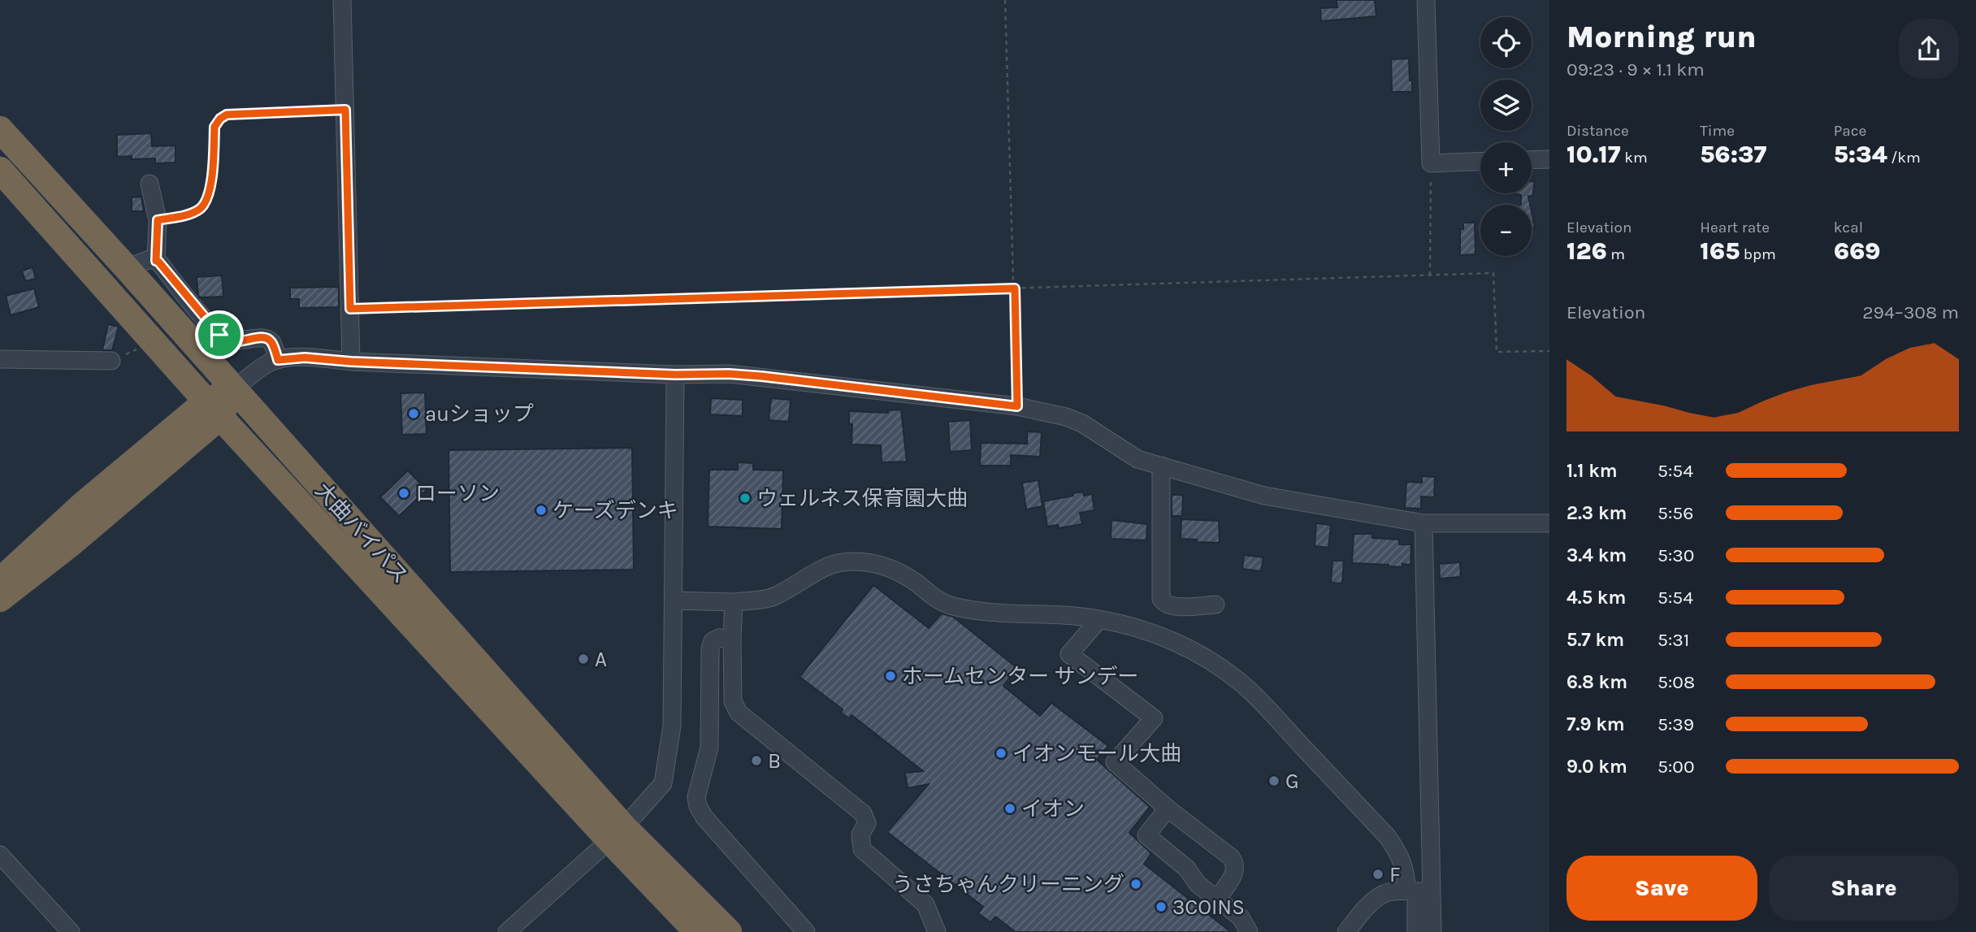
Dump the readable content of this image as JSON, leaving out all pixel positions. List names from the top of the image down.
{
  "streets": {
    "highway": ["大曲バイパス"]
  },
  "places": [
    "auショップ",
    "ローソン",
    "ウェルネス保育園大曲",
    "ケーズデンキ",
    "A",
    "ホームセンター サンデー",
    "イオンモール大曲",
    "B",
    "G",
    "イオン",
    "F",
    "うさちゃんクリーニング",
    "3COINS"
  ],
  "page": {
    "heading": ["Morning run", "09:23 · 9 × 1.1 km"],
    "map_buttons": ["+", "−"],
    "stats": [
      ["Distance", "10.17 km"],
      ["Time", "56:37"],
      ["Pace", "5:34 /km"],
      ["Elevation", "126 m"],
      ["Heart rate", "165 bpm"],
      ["kcal", "669"]
    ],
    "chart": ["Elevation", "294–308 m"],
    "list": [
      {
        "name": "1.1 km",
        "note": "5:54"
      },
      {
        "name": "2.3 km",
        "note": "5:56"
      },
      {
        "name": "3.4 km",
        "note": "5:30"
      },
      {
        "name": "4.5 km",
        "note": "5:54"
      },
      {
        "name": "5.7 km",
        "note": "5:31"
      },
      {
        "name": "6.8 km",
        "note": "5:08"
      },
      {
        "name": "7.9 km",
        "note": "5:39"
      },
      {
        "name": "9.0 km",
        "note": "5:00"
      }
    ],
    "buttons": ["Save", "Share"]
  }
}
